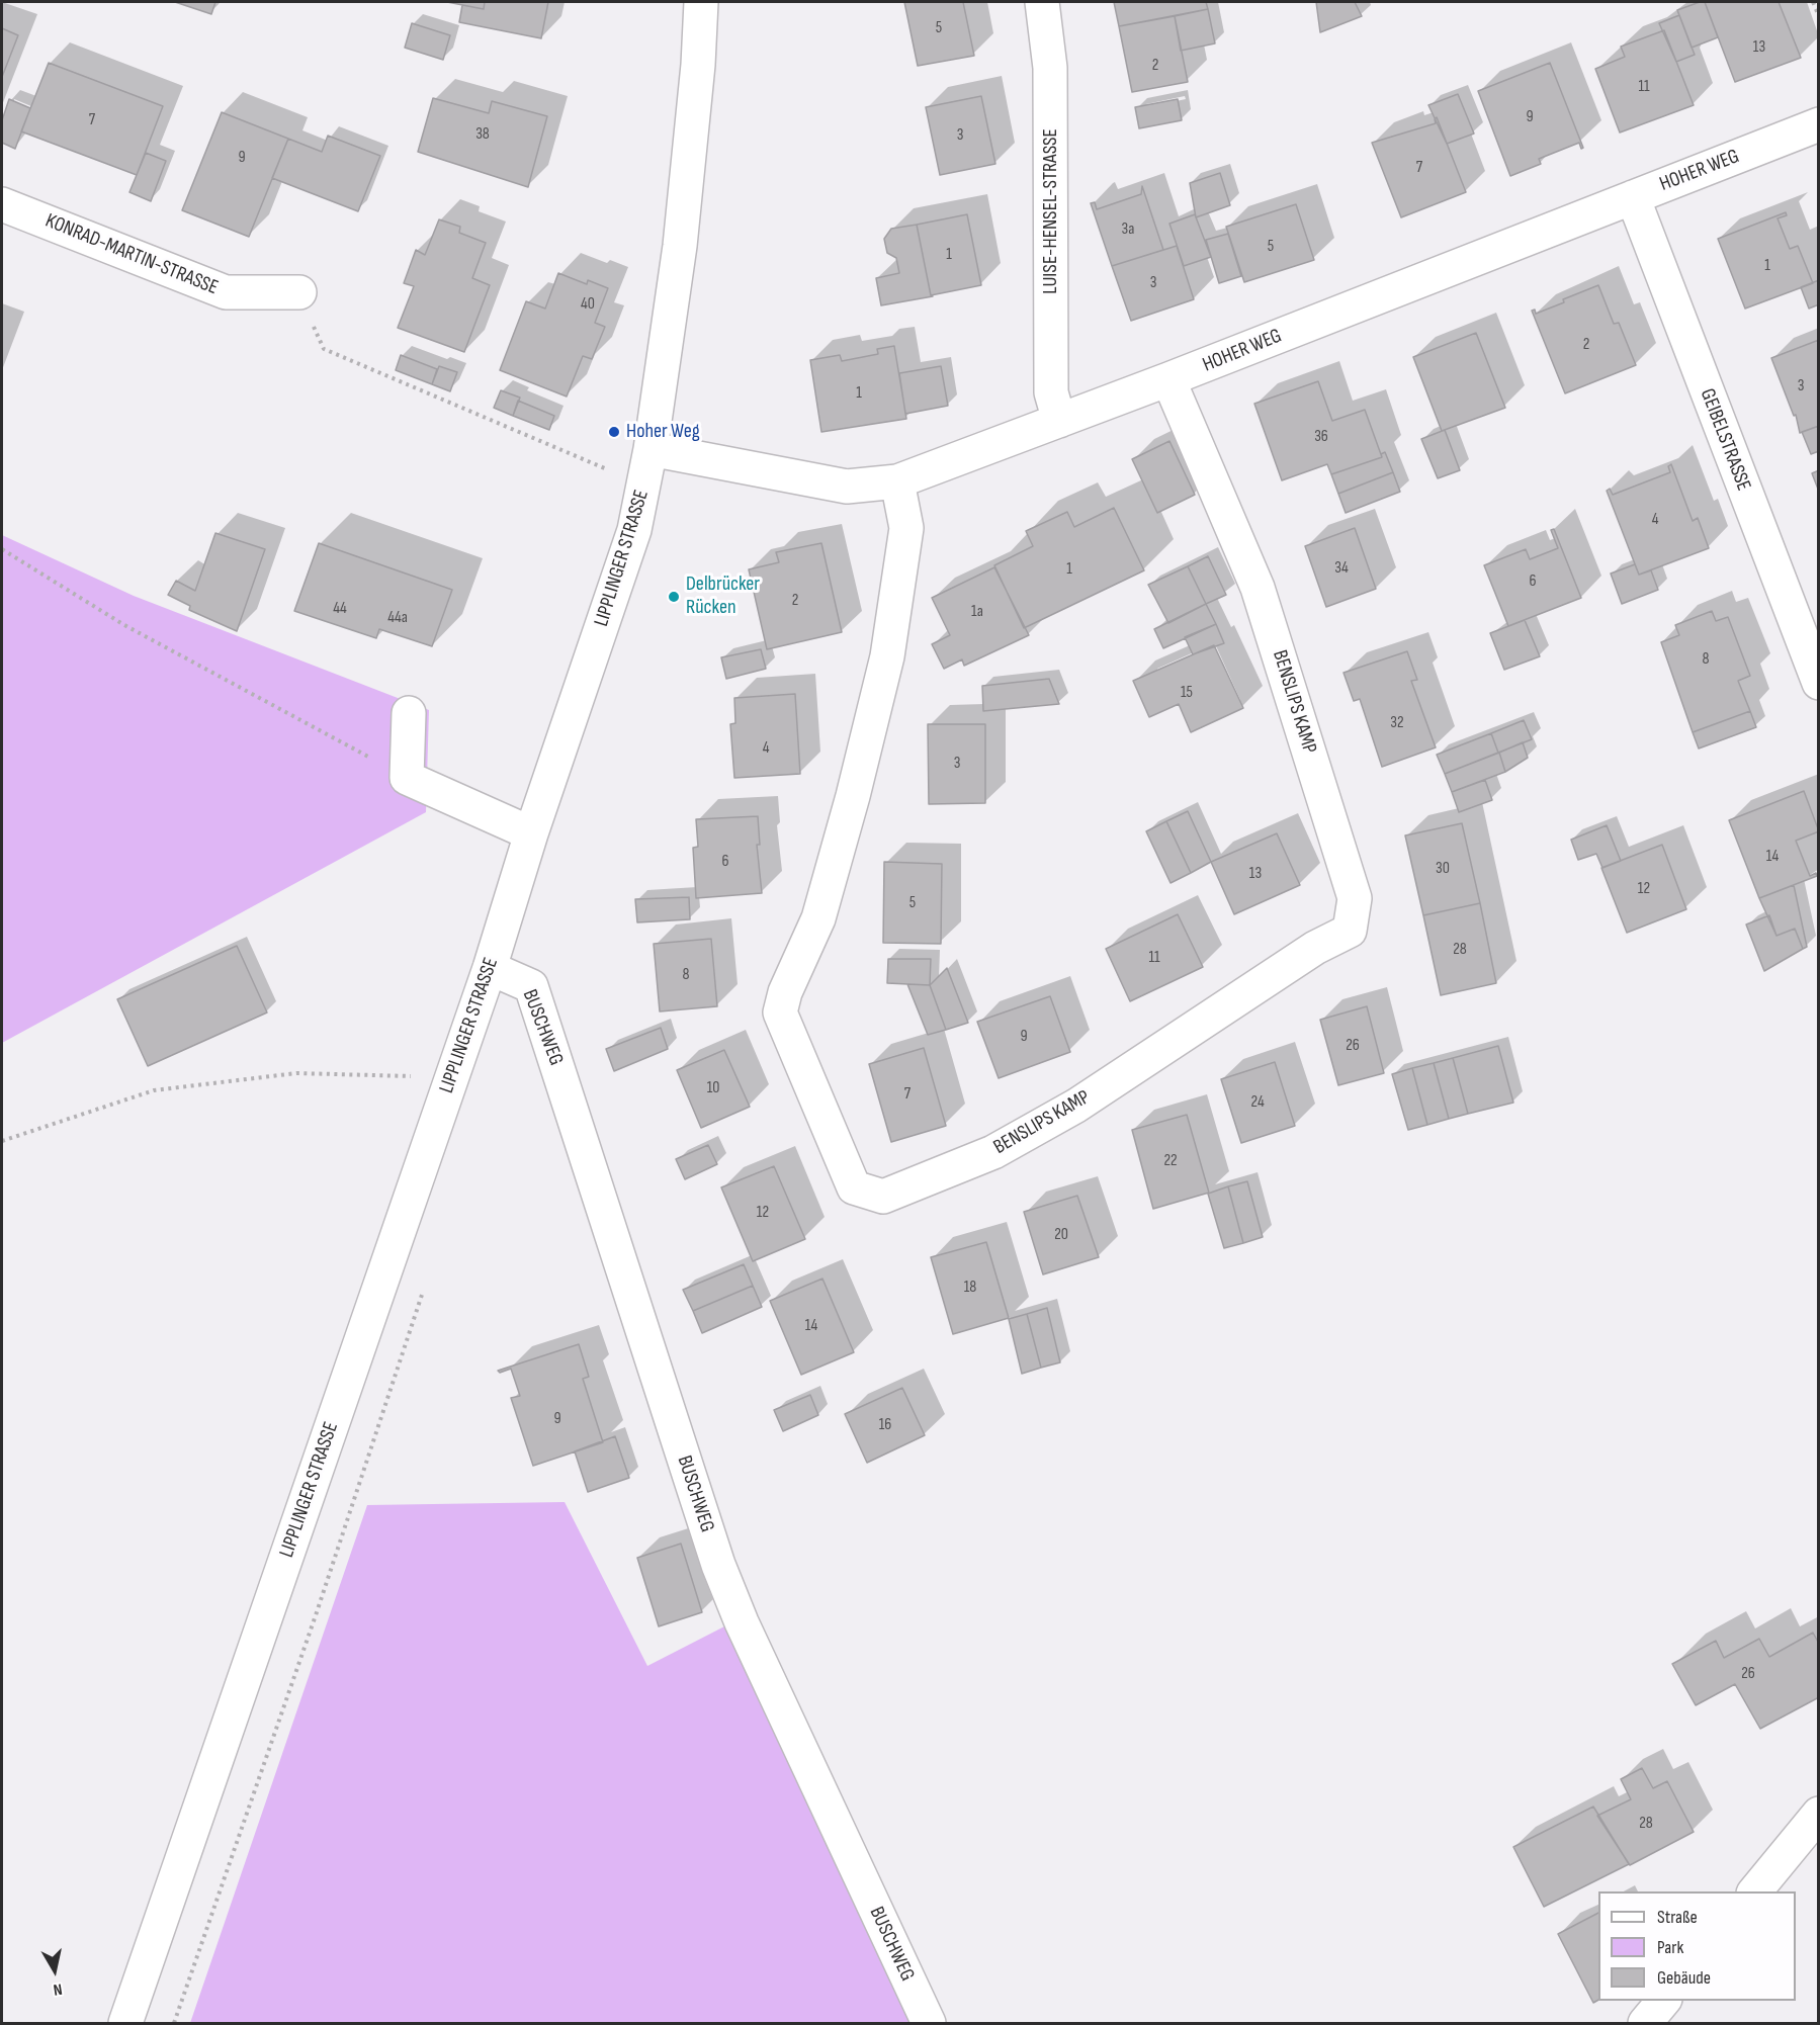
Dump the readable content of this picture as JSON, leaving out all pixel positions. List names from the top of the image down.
{
  "streets": {
    "street": [
      "HOHER WEG",
      "LUISE-HENSEL-STRASSE",
      "KONRAD-MARTIN-STRASSE",
      "GEIBELSTRASSE",
      "LIPPLINGER STRASSE",
      "BENSLIPS KAMP",
      "BUSCHWEG"
    ]
  },
  "crossings": [
    ["HOHER WEG", "LUISE-HENSEL-STRASSE"],
    ["HOHER WEG", "GEIBELSTRASSE"],
    ["HOHER WEG", "LIPPLINGER STRASSE"],
    ["HOHER WEG", "BENSLIPS KAMP"],
    ["LIPPLINGER STRASSE", "BUSCHWEG"]
  ],
  "places": ["Hoher Weg", "Delbrücker Rücken"],
  "house_numbers": [
    "5",
    "13",
    "2",
    "11",
    "9",
    "7",
    "38",
    "3",
    "9",
    "7",
    "3a",
    "5",
    "1",
    "1",
    "3",
    "40",
    "2",
    "3",
    "1",
    "36",
    "4",
    "34",
    "1",
    "6",
    "2",
    "44",
    "1a",
    "44a",
    "8",
    "15",
    "32",
    "4",
    "3",
    "14",
    "6",
    "30",
    "13",
    "12",
    "5",
    "28",
    "11",
    "8",
    "9",
    "26",
    "10",
    "7",
    "24",
    "22",
    "12",
    "20",
    "18",
    "14",
    "9",
    "16",
    "26",
    "28"
  ],
  "legend": ["Straße", "Park", "Gebäude"],
  "north": "bottom"
}
